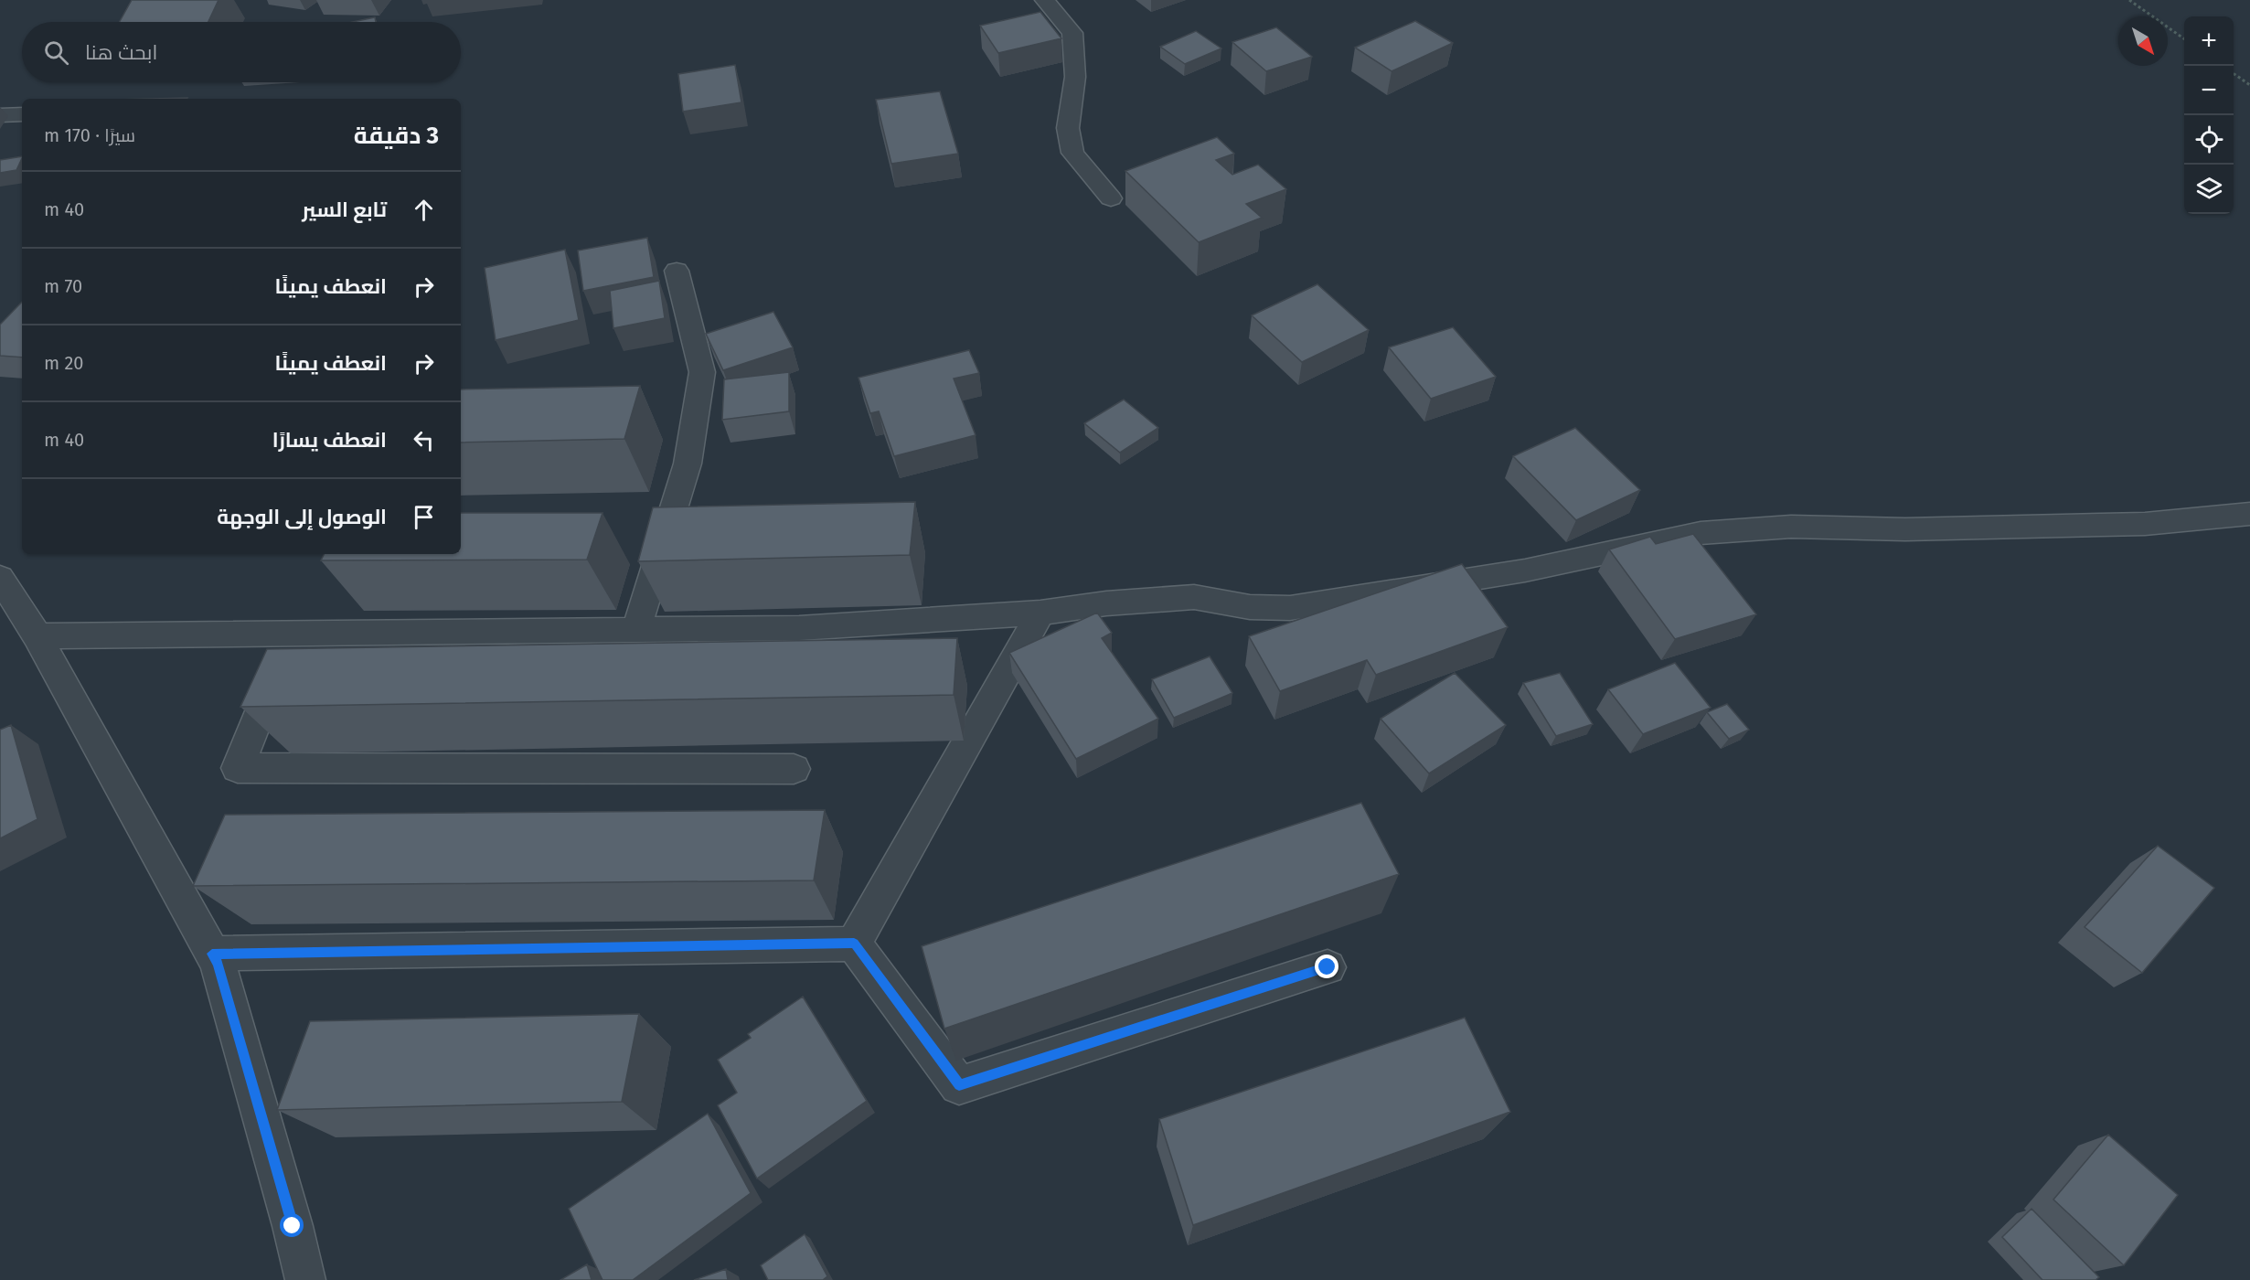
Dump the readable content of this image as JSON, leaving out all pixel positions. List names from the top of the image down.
{
  "north": "bottom right",
  "page": {
    "map_buttons": ["+", "−"],
    "search": "ابحث هنا",
    "heading": ["3 دقيقة", "سيرًا · 170 m"],
    "list": [
      ["تابع السير", "40 m"],
      ["انعطف يمينًا", "70 m"],
      ["انعطف يمينًا", "20 m"],
      ["انعطف يسارًا", "40 m"],
      "الوصول إلى الوجهة"
    ]
  }
}
